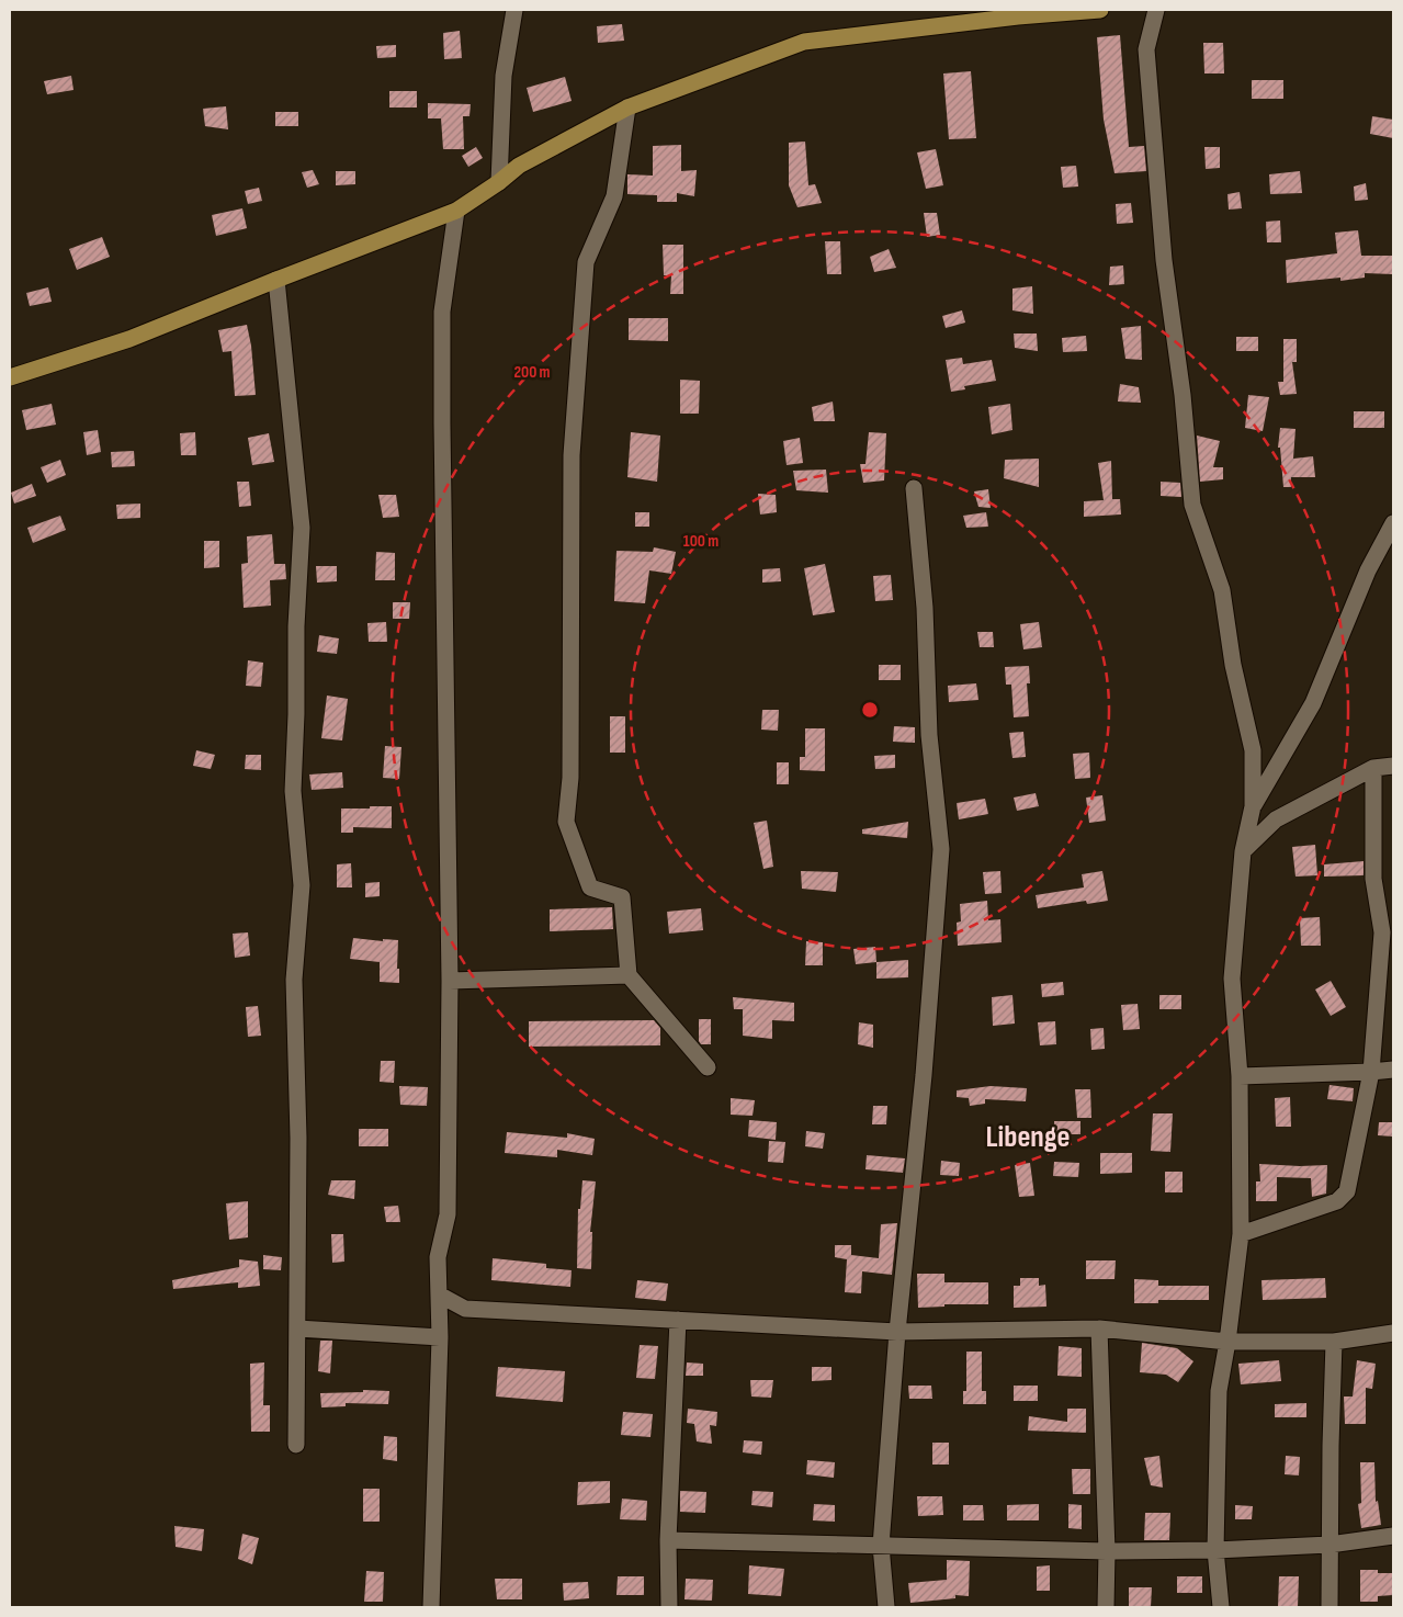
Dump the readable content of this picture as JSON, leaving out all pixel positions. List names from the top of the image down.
{
  "districts": ["Libenge"],
  "rings": ["200 m", "100 m"]
}
